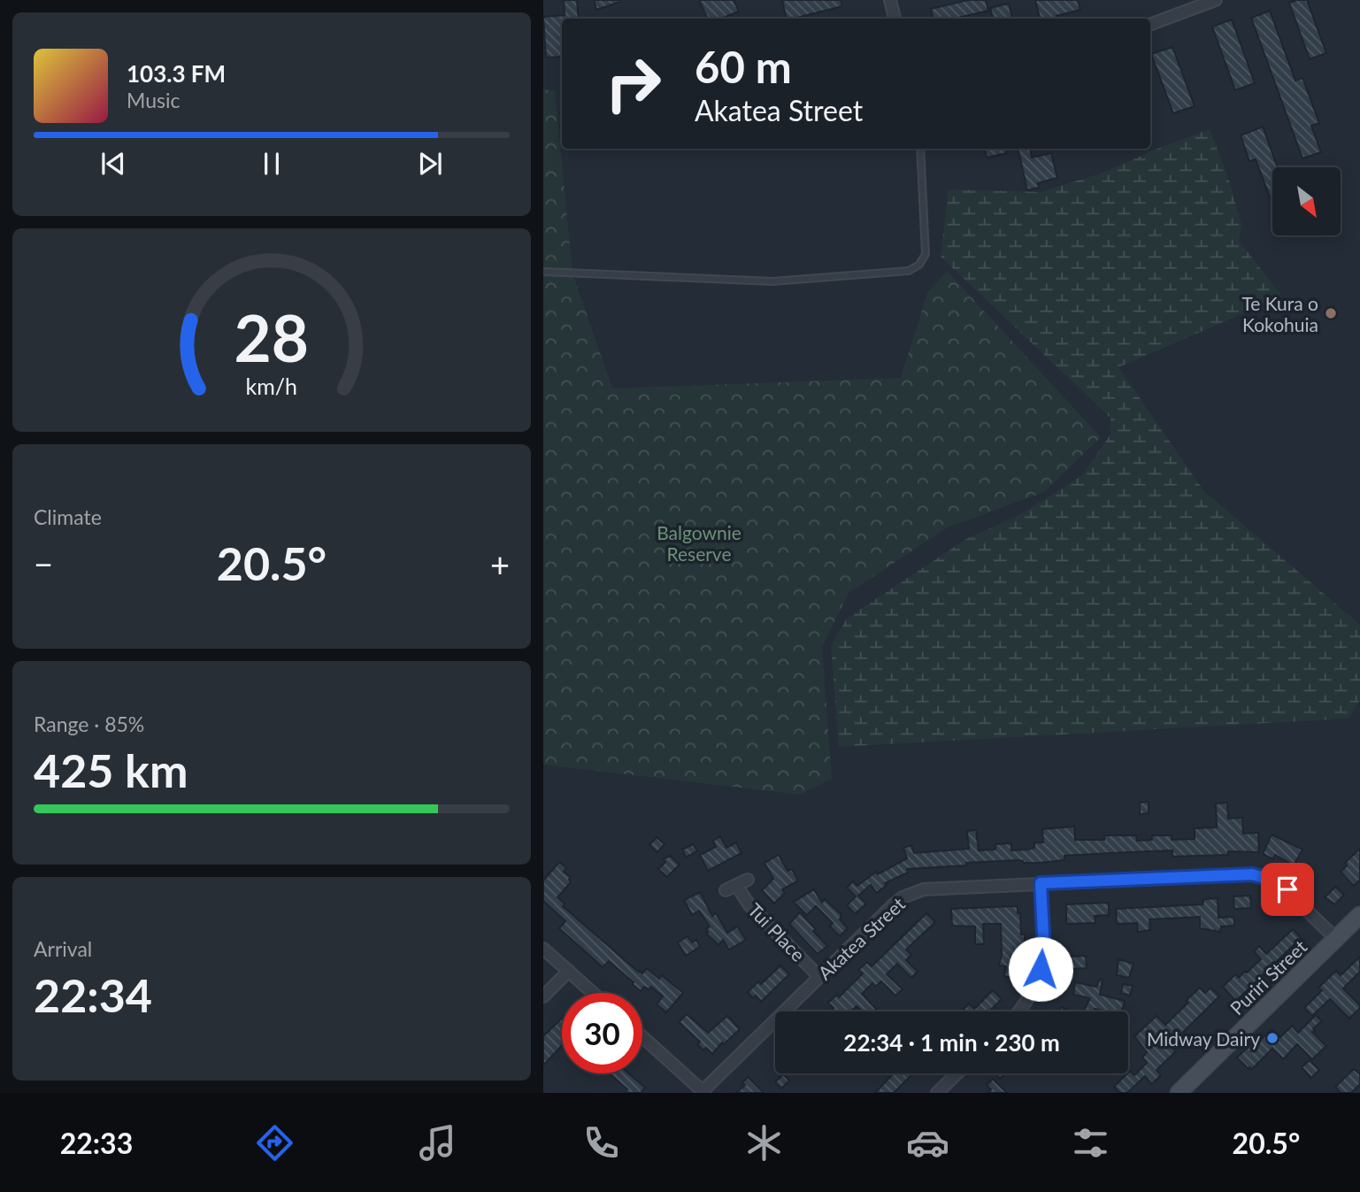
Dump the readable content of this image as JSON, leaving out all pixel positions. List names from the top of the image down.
{
  "streets": {
    "main road": ["Puriri Street"],
    "street": ["Tui Place", "Akatea Street"]
  },
  "crossings": [
    ["Tui Place", "Akatea Street"],
    ["Akatea Street", "Puriri Street"]
  ],
  "parks": ["Balgownie Reserve"],
  "places": ["Te Kura o Kokohuia", "Midway Dairy"],
  "north": "bottom right",
  "page": {
    "turn": ["60 m", "Akatea Street"],
    "song": ["103.3 FM", "Music"],
    "tile": [
      "Climate",
      ["Range · 85%", "425 km"],
      ["Arrival", "22:34"]
    ],
    "heat": ["−", "20.5°", "+"],
    "limit": "30",
    "trip": "22:34 · 1 min · 230 m",
    "tabs": ["22:33", "20.5°"],
    "gauge": ["28", "km/h"]
  }
}
